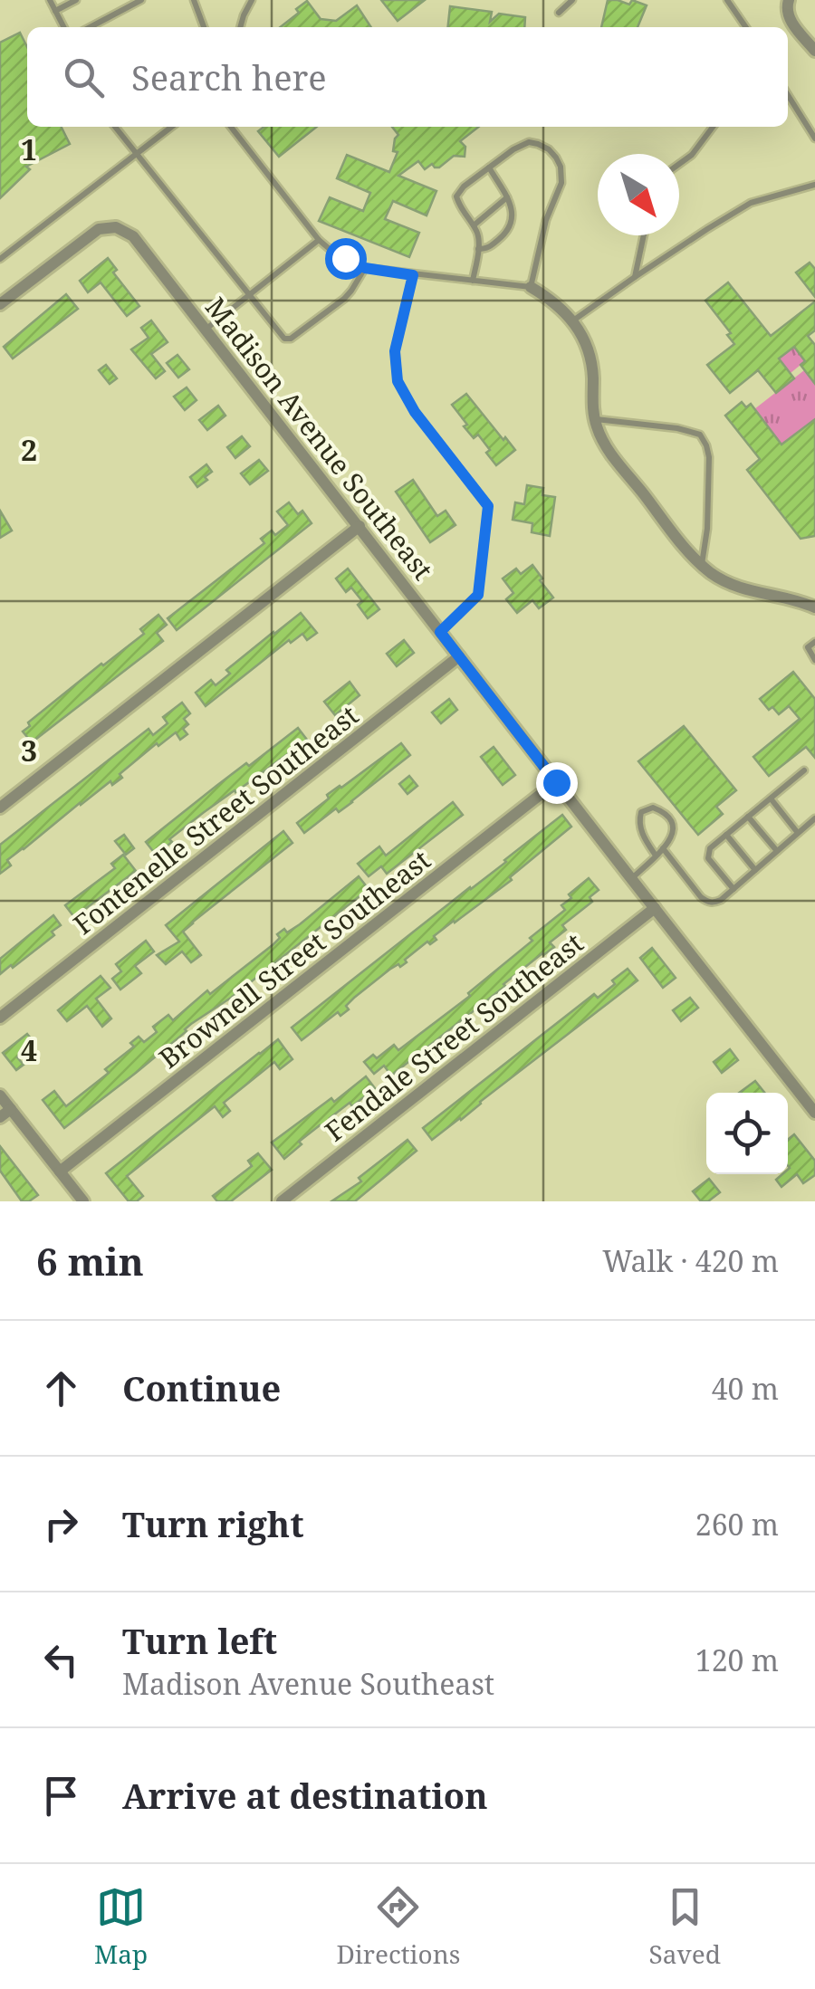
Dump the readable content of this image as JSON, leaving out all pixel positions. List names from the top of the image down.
{
  "streets": {
    "street": [
      "Madison Avenue Southeast",
      "Fontenelle Street Southeast",
      "Brownell Street Southeast",
      "Fendale Street Southeast"
    ]
  },
  "crossings": [
    ["Madison Avenue Southeast", "Fontenelle Street Southeast"],
    ["Madison Avenue Southeast", "Brownell Street Southeast"],
    ["Madison Avenue Southeast", "Fendale Street Southeast"]
  ],
  "north": "bottom right",
  "page": {
    "search": "Search here",
    "heading": ["6 min", "Walk · 420 m"],
    "list": [
      ["Continue", "40 m"],
      ["Turn right", "260 m"],
      ["Turn left", "Madison Avenue Southeast", "120 m"],
      "Arrive at destination"
    ],
    "nav": ["Map", "Directions", "Saved"]
  },
  "grid": {
    "rows": [
      "1",
      "2",
      "3",
      "4"
    ]
  }
}
